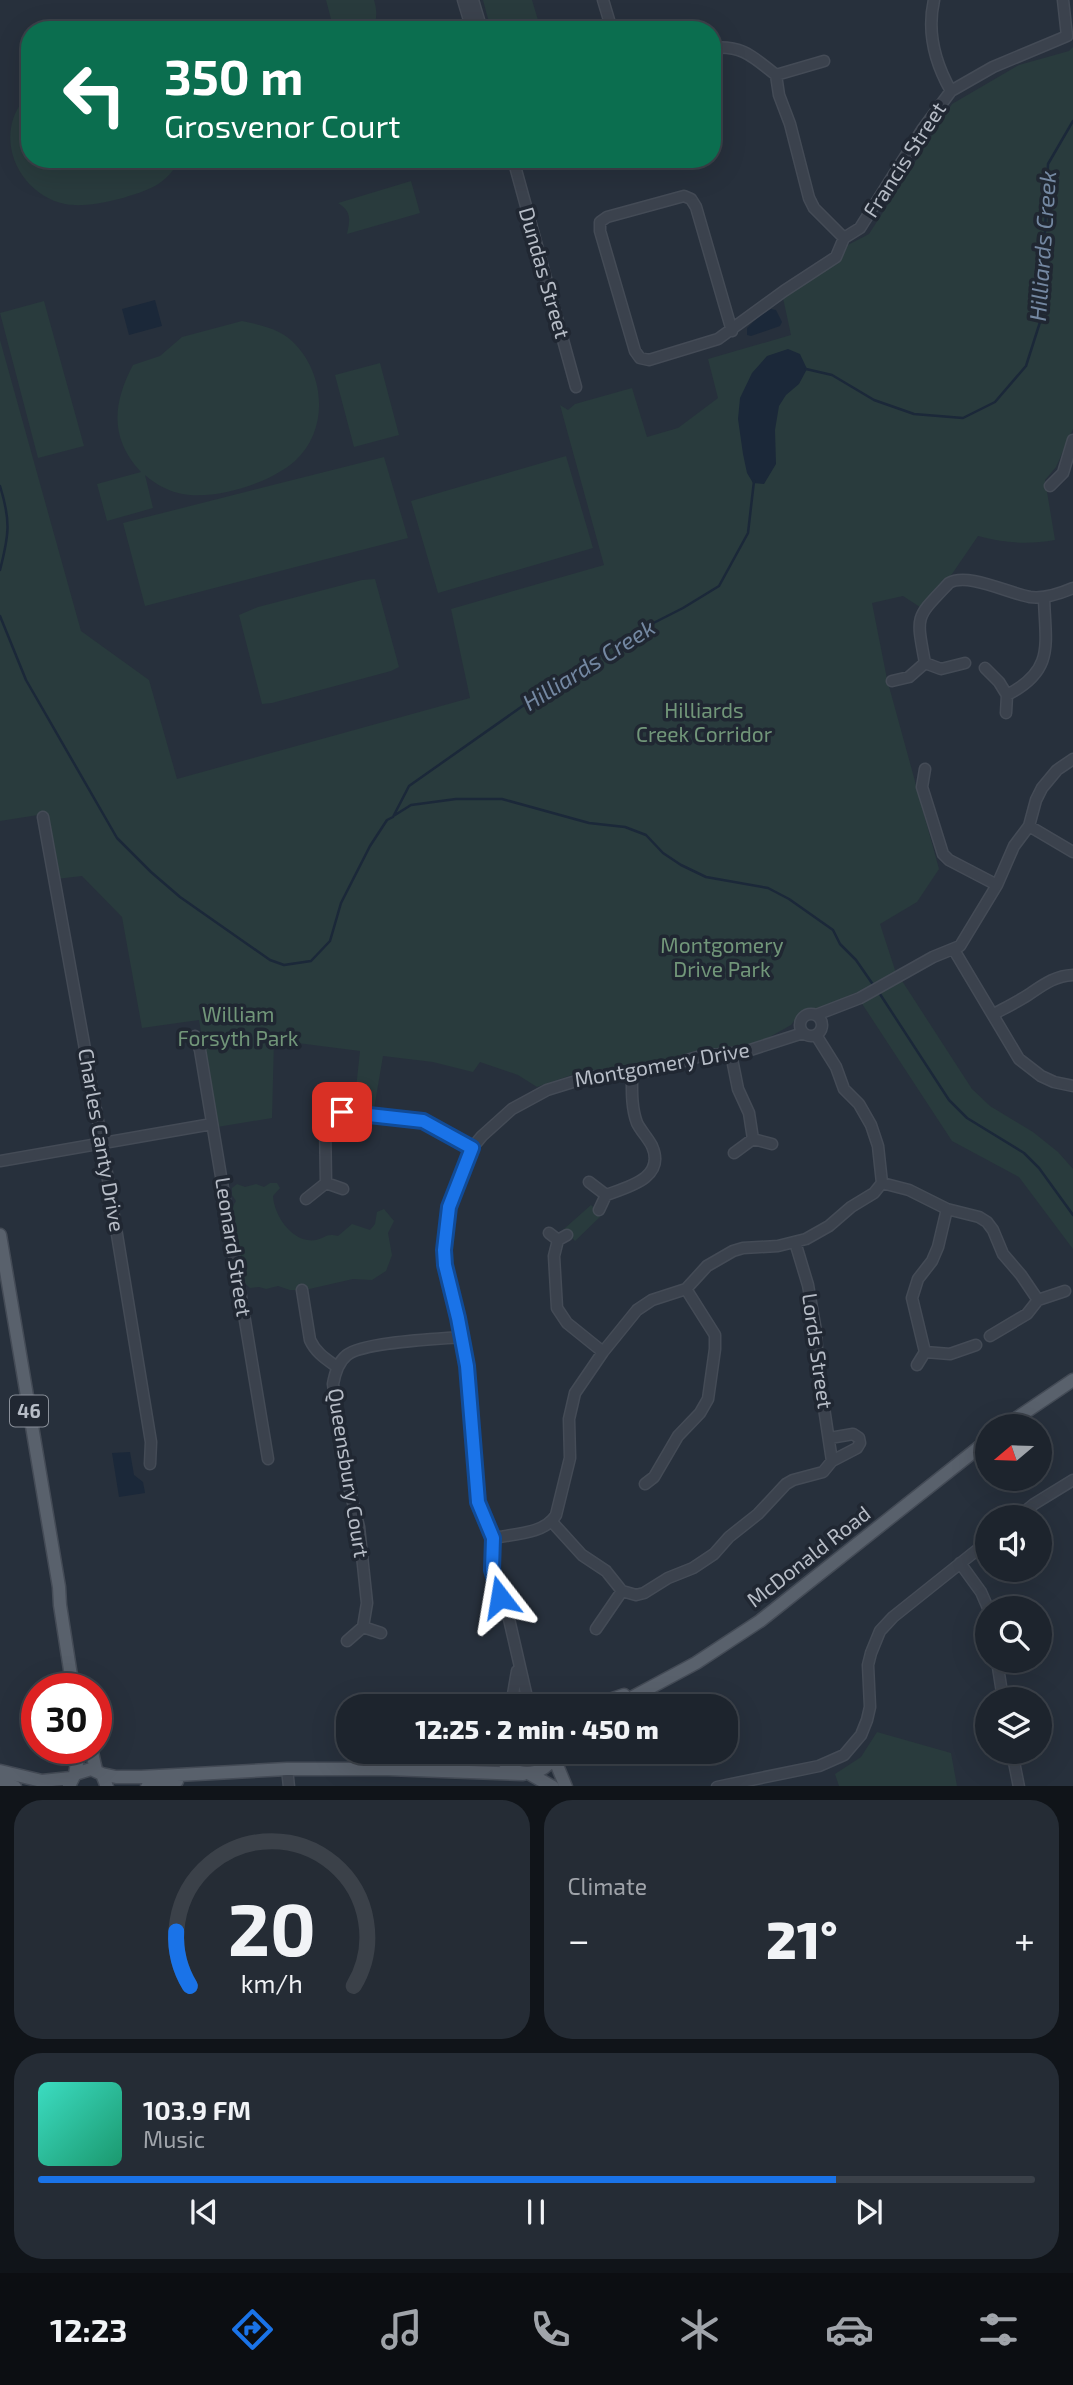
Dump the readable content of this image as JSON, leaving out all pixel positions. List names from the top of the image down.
{
  "streets": {
    "main road": ["46", "McDonald Road"],
    "street": [
      "Francis Street",
      "Dundas Street",
      "Montgomery Drive",
      "Charles Canty Drive",
      "Leonard Street",
      "Lords Street",
      "Queensbury Court"
    ]
  },
  "crossings": [
    ["Montgomery Drive", "Queensbury Court"]
  ],
  "water": ["Hilliards Creek"],
  "parks": ["Hilliards Creek Corridor", "Montgomery Drive Park", "William Forsyth Park"],
  "north": "left",
  "page": {
    "turn": ["350 m", "Grosvenor Court"],
    "limit": "30",
    "trip": "12:25 · 2 min · 450 m",
    "tile": "Climate",
    "heat": ["−", "21°", "+"],
    "song": ["103.9 FM", "Music"],
    "tabs": "12:23",
    "gauge": ["20", "km/h"]
  }
}
